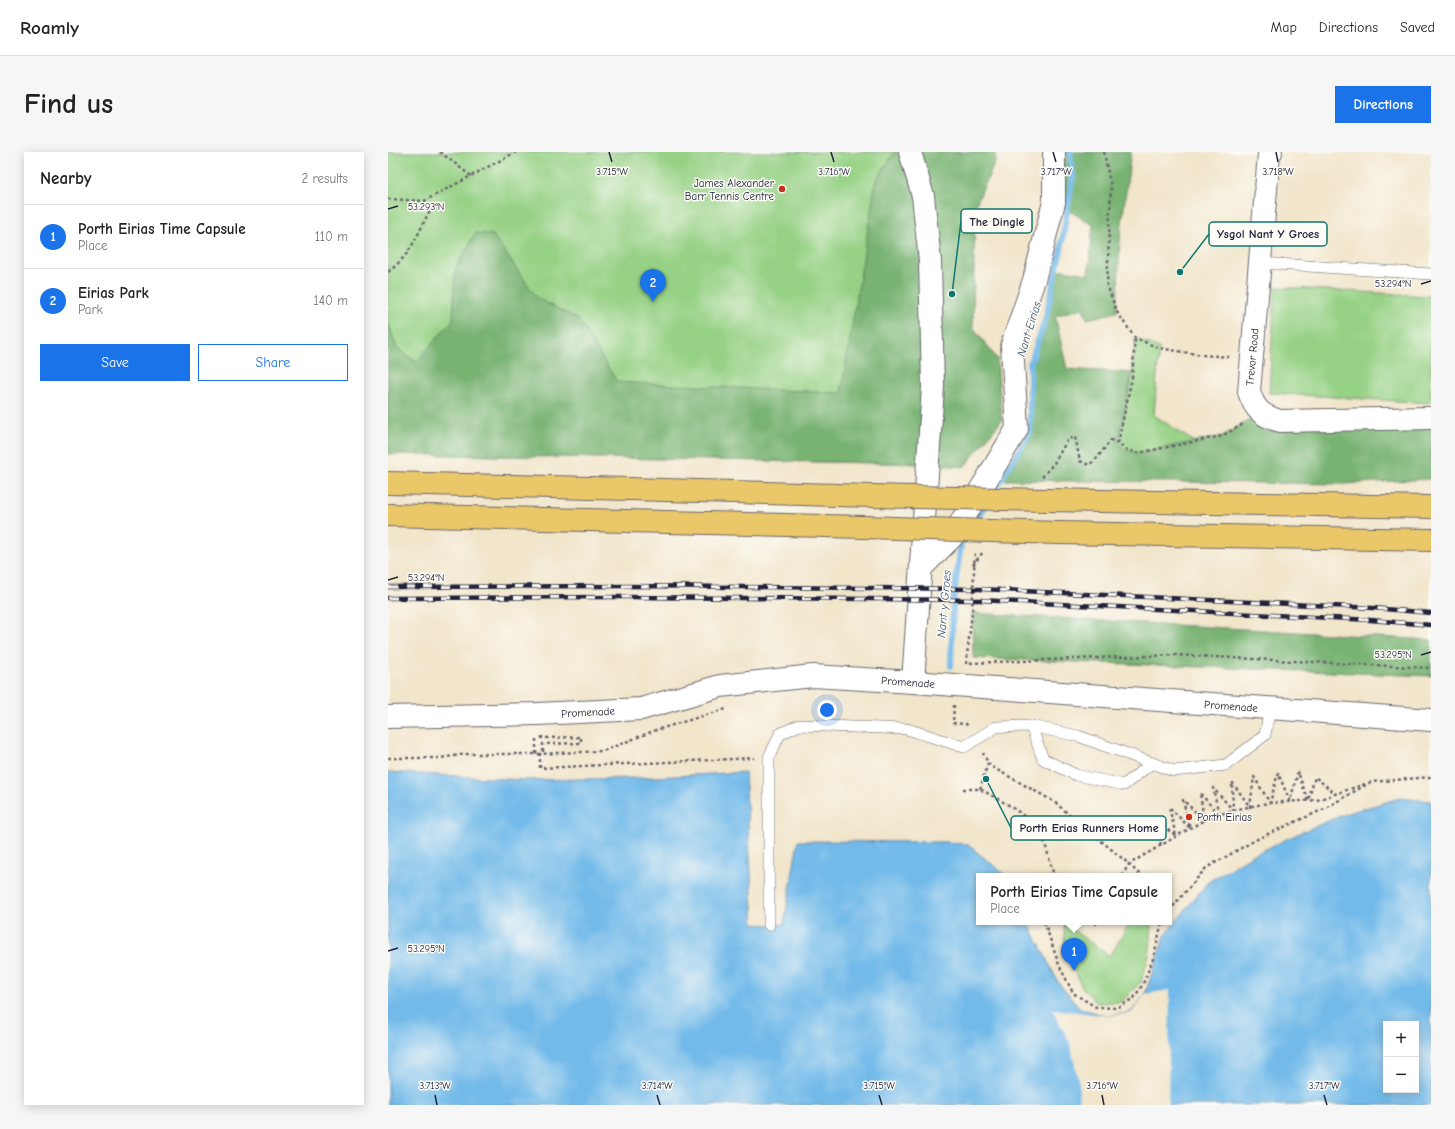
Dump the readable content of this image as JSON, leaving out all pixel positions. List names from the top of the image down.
{
  "streets": {
    "street": ["Trevor Road", "Promenade"]
  },
  "water": ["Nant Eirias", "Nant y Groes"],
  "places": [
    "James Alexander Barr Tennis Centre",
    "Ysgol Nant Y Groes",
    "The Dingle",
    "Porth Erias Runners Home",
    "Porth Eirias"
  ],
  "page": {
    "header": "Roamly",
    "nav": ["Map", "Directions", "Saved"],
    "buttons": [
      "Directions",
      ["Save", "Share"]
    ],
    "title": "Find us",
    "heading": ["Nearby", "2 results"],
    "list": [
      {
        "mark": "1",
        "name": "Porth Eirias Time Capsule",
        "note": "Place",
        "value": "110 m"
      },
      {
        "mark": "2",
        "name": "Eirias Park",
        "note": "Park",
        "value": "140 m"
      }
    ],
    "pins": ["2", "1"],
    "popup": ["Porth Eirias Time Capsule", "Place"],
    "map_buttons": ["+", "−"]
  },
  "coordinates": [
    "3.715°W",
    "3.716°W",
    "3.717°W",
    "3.718°W",
    "53.293°N",
    "53.294°N",
    "53.295°N",
    "3.713°W",
    "3.714°W"
  ]
}
